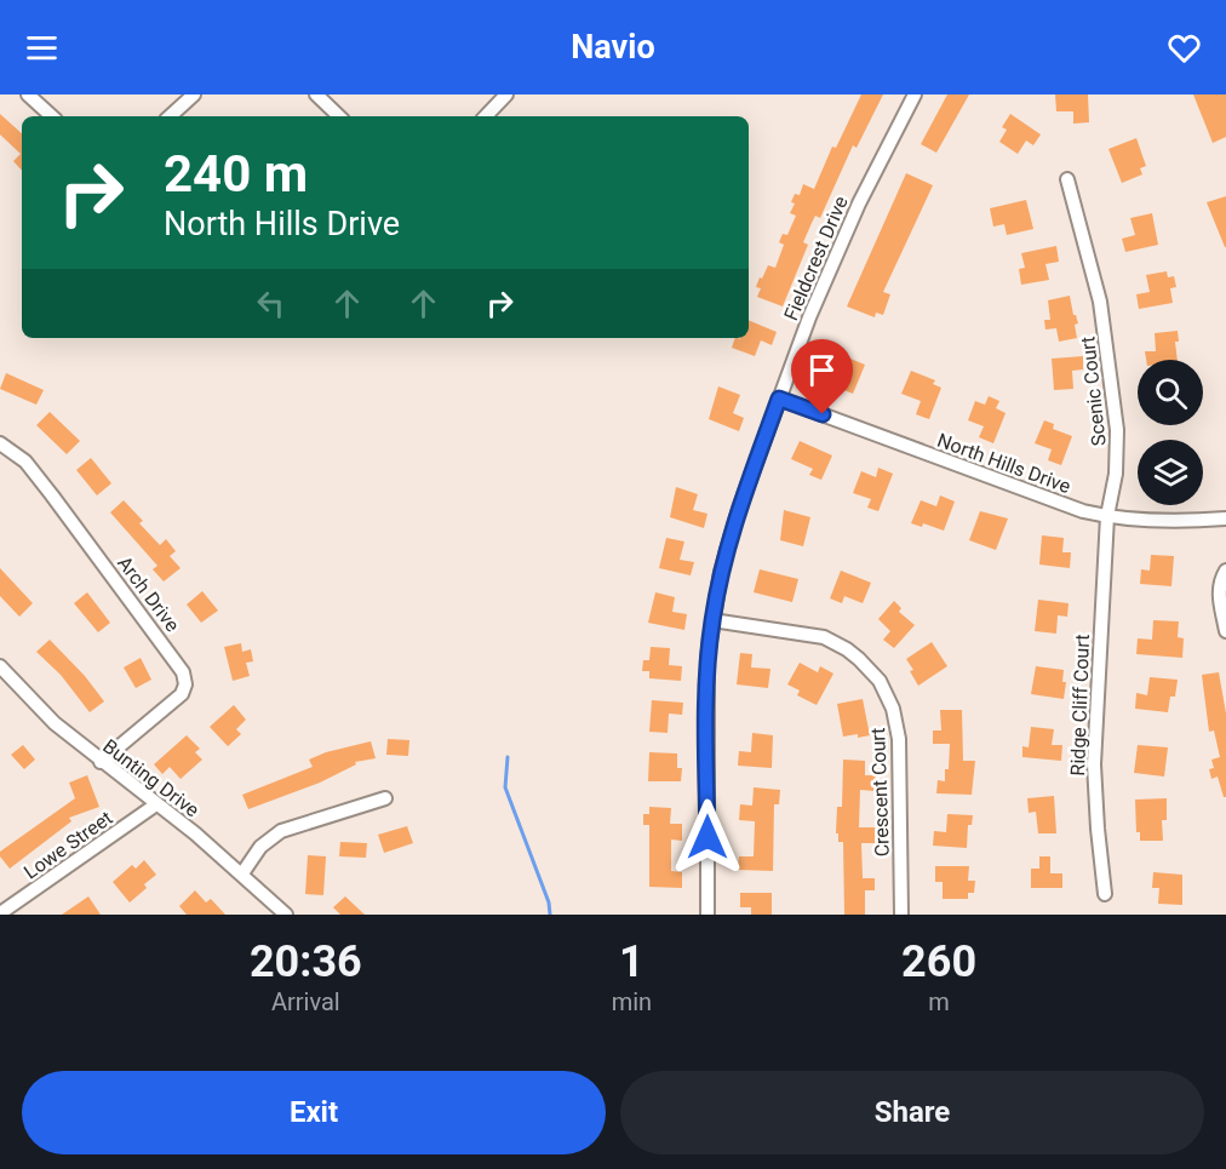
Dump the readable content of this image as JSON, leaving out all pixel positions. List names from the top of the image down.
{
  "streets": {
    "street": [
      "Fieldcrest Drive",
      "Scenic Court",
      "North Hills Drive",
      "Arch Drive",
      "Ridge Cliff Court",
      "Bunting Drive",
      "Crescent Court",
      "Lowe Street"
    ]
  },
  "crossings": [
    ["Fieldcrest Drive", "North Hills Drive"],
    ["Fieldcrest Drive", "Crescent Court"],
    ["Scenic Court", "North Hills Drive"],
    ["Scenic Court", "Ridge Cliff Court"],
    ["North Hills Drive", "Ridge Cliff Court"],
    ["Arch Drive", "Bunting Drive"],
    ["Bunting Drive", "Lowe Street"]
  ],
  "page": {
    "header": "Navio",
    "turn": ["240 m", "North Hills Drive"],
    "eta": [
      "20:36",
      "Arrival",
      "1",
      "min",
      "260",
      "m"
    ],
    "buttons": ["Exit", "Share"]
  }
}
